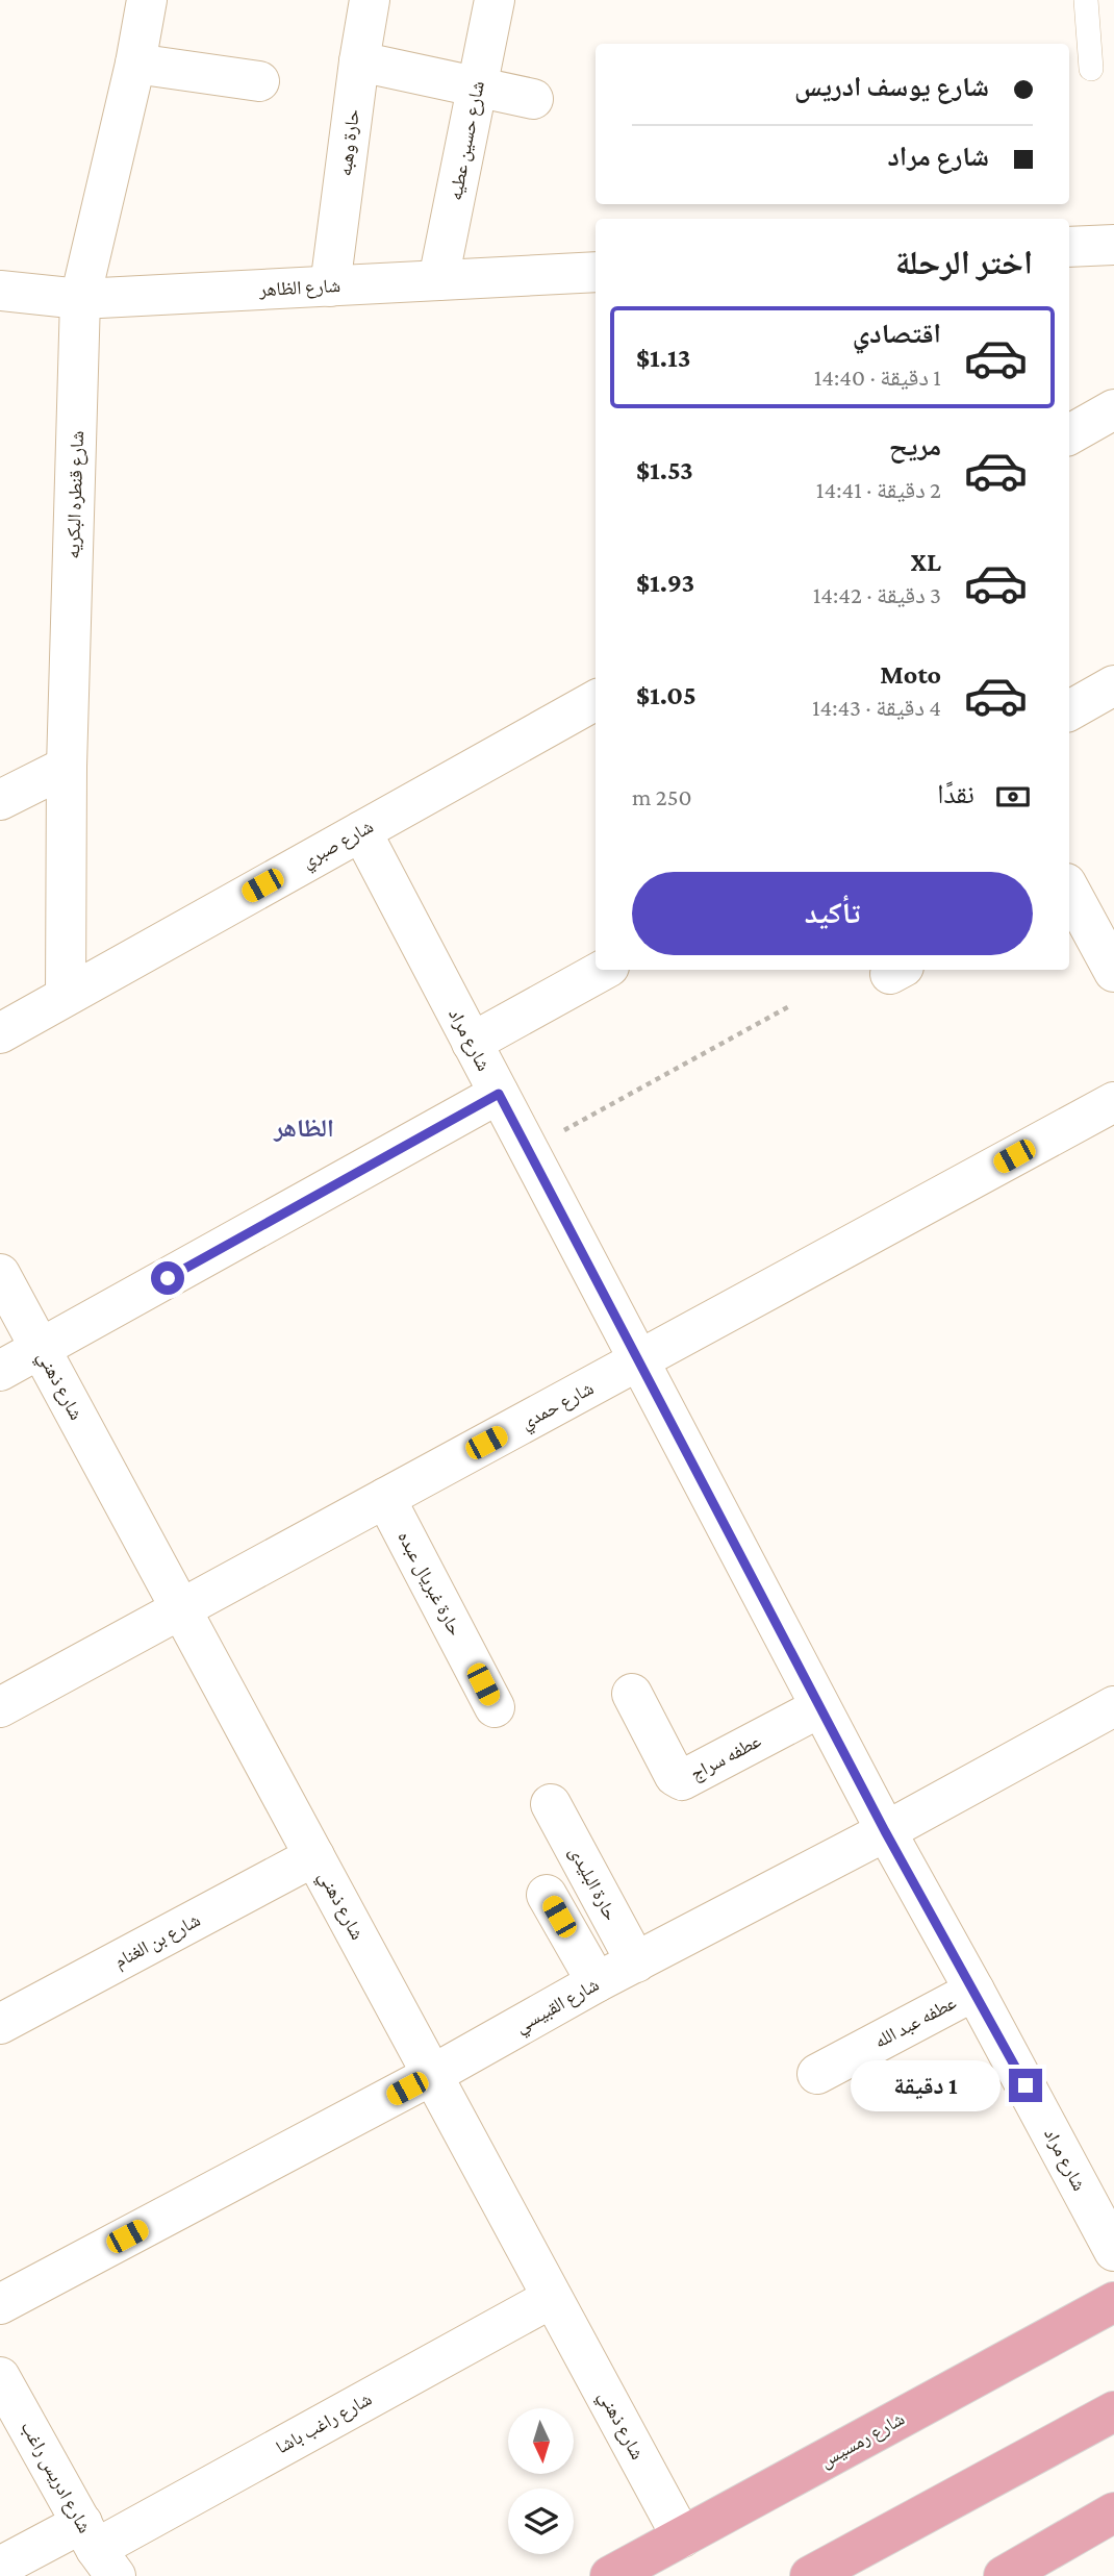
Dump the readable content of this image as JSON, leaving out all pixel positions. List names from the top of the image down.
{
  "streets": {
    "main road": ["شارع رمسيس"],
    "street": [
      "شارع حسين عطيه",
      "حارة وهبه",
      "شارع الظاهر",
      "شارع قنطره البكريه",
      "شارع صبري",
      "شارع مراد",
      "شارع ذهني",
      "شارع حمدي",
      "حارة غبريال عبده",
      "عطفه سراج",
      "حارة البليدى",
      "شارع بن الغنام",
      "شارع القبيسي",
      "عطفه عبد الله",
      "شارع راغب باشا",
      "شارع ادريس راغب"
    ]
  },
  "crossings": [
    ["شارع حسين عطيه", "شارع الظاهر"],
    ["حارة وهبه", "شارع الظاهر"],
    ["شارع الظاهر", "شارع قنطره البكريه"],
    ["شارع قنطره البكريه", "شارع صبري"],
    ["شارع صبري", "شارع مراد"],
    ["شارع مراد", "شارع حمدي"],
    ["شارع مراد", "عطفه سراج"],
    ["شارع مراد", "شارع القبيسي"],
    ["شارع مراد", "عطفه عبد الله"],
    ["شارع ذهني", "شارع حمدي"],
    ["شارع ذهني", "شارع بن الغنام"],
    ["شارع ذهني", "شارع القبيسي"],
    ["شارع ذهني", "شارع راغب باشا"],
    ["شارع ذهني", "شارع رمسيس"],
    ["شارع حمدي", "حارة غبريال عبده"],
    ["حارة البليدى", "شارع القبيسي"],
    ["شارع راغب باشا", "شارع ادريس راغب"]
  ],
  "districts": ["الظاهر"],
  "north": "bottom",
  "page": {
    "banner": ["شارع يوسف ادريس", "شارع مراد"],
    "heading": "اختر الرحلة",
    "list": [
      {
        "name": "اقتصادي",
        "note": "1 دقيقة · 14:40",
        "value": "$1.13"
      },
      {
        "name": "مريح",
        "note": "2 دقيقة · 14:41",
        "value": "$1.53"
      },
      {
        "name": "XL",
        "note": "3 دقيقة · 14:42",
        "value": "$1.93"
      },
      {
        "name": "Moto",
        "note": "4 دقيقة · 14:43",
        "value": "$1.05"
      }
    ],
    "pay": ["نقدًا", "250 m"],
    "buttons": "تأكيد",
    "bubble": "1 دقيقة"
  }
}
